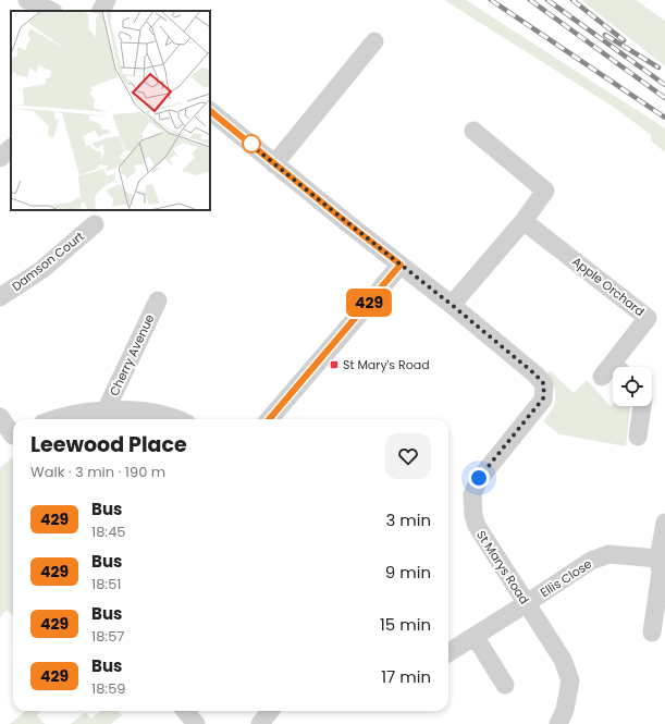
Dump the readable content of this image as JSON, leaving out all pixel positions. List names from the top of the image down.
{
  "streets": {
    "street": [
      "Damson Court",
      "Apple Orchard",
      "Cherry Avenue",
      "St Marys Road",
      "Ellis Close"
    ]
  },
  "crossings": [
    ["St Marys Road", "Ellis Close"]
  ],
  "places": {
    "transit": ["St Mary's Road"]
  },
  "lines": ["bus line 429"],
  "page": {
    "on_map": "429",
    "heading": ["Leewood Place", "Walk · 3 min · 190 m"],
    "list": [
      {
        "mark": "429",
        "name": "Bus",
        "note": "18:45",
        "value": "3 min"
      },
      {
        "mark": "429",
        "name": "Bus",
        "note": "18:51",
        "value": "9 min"
      },
      {
        "mark": "429",
        "name": "Bus",
        "note": "18:57",
        "value": "15 min"
      },
      {
        "mark": "429",
        "name": "Bus",
        "note": "18:59",
        "value": "17 min"
      }
    ]
  }
}
